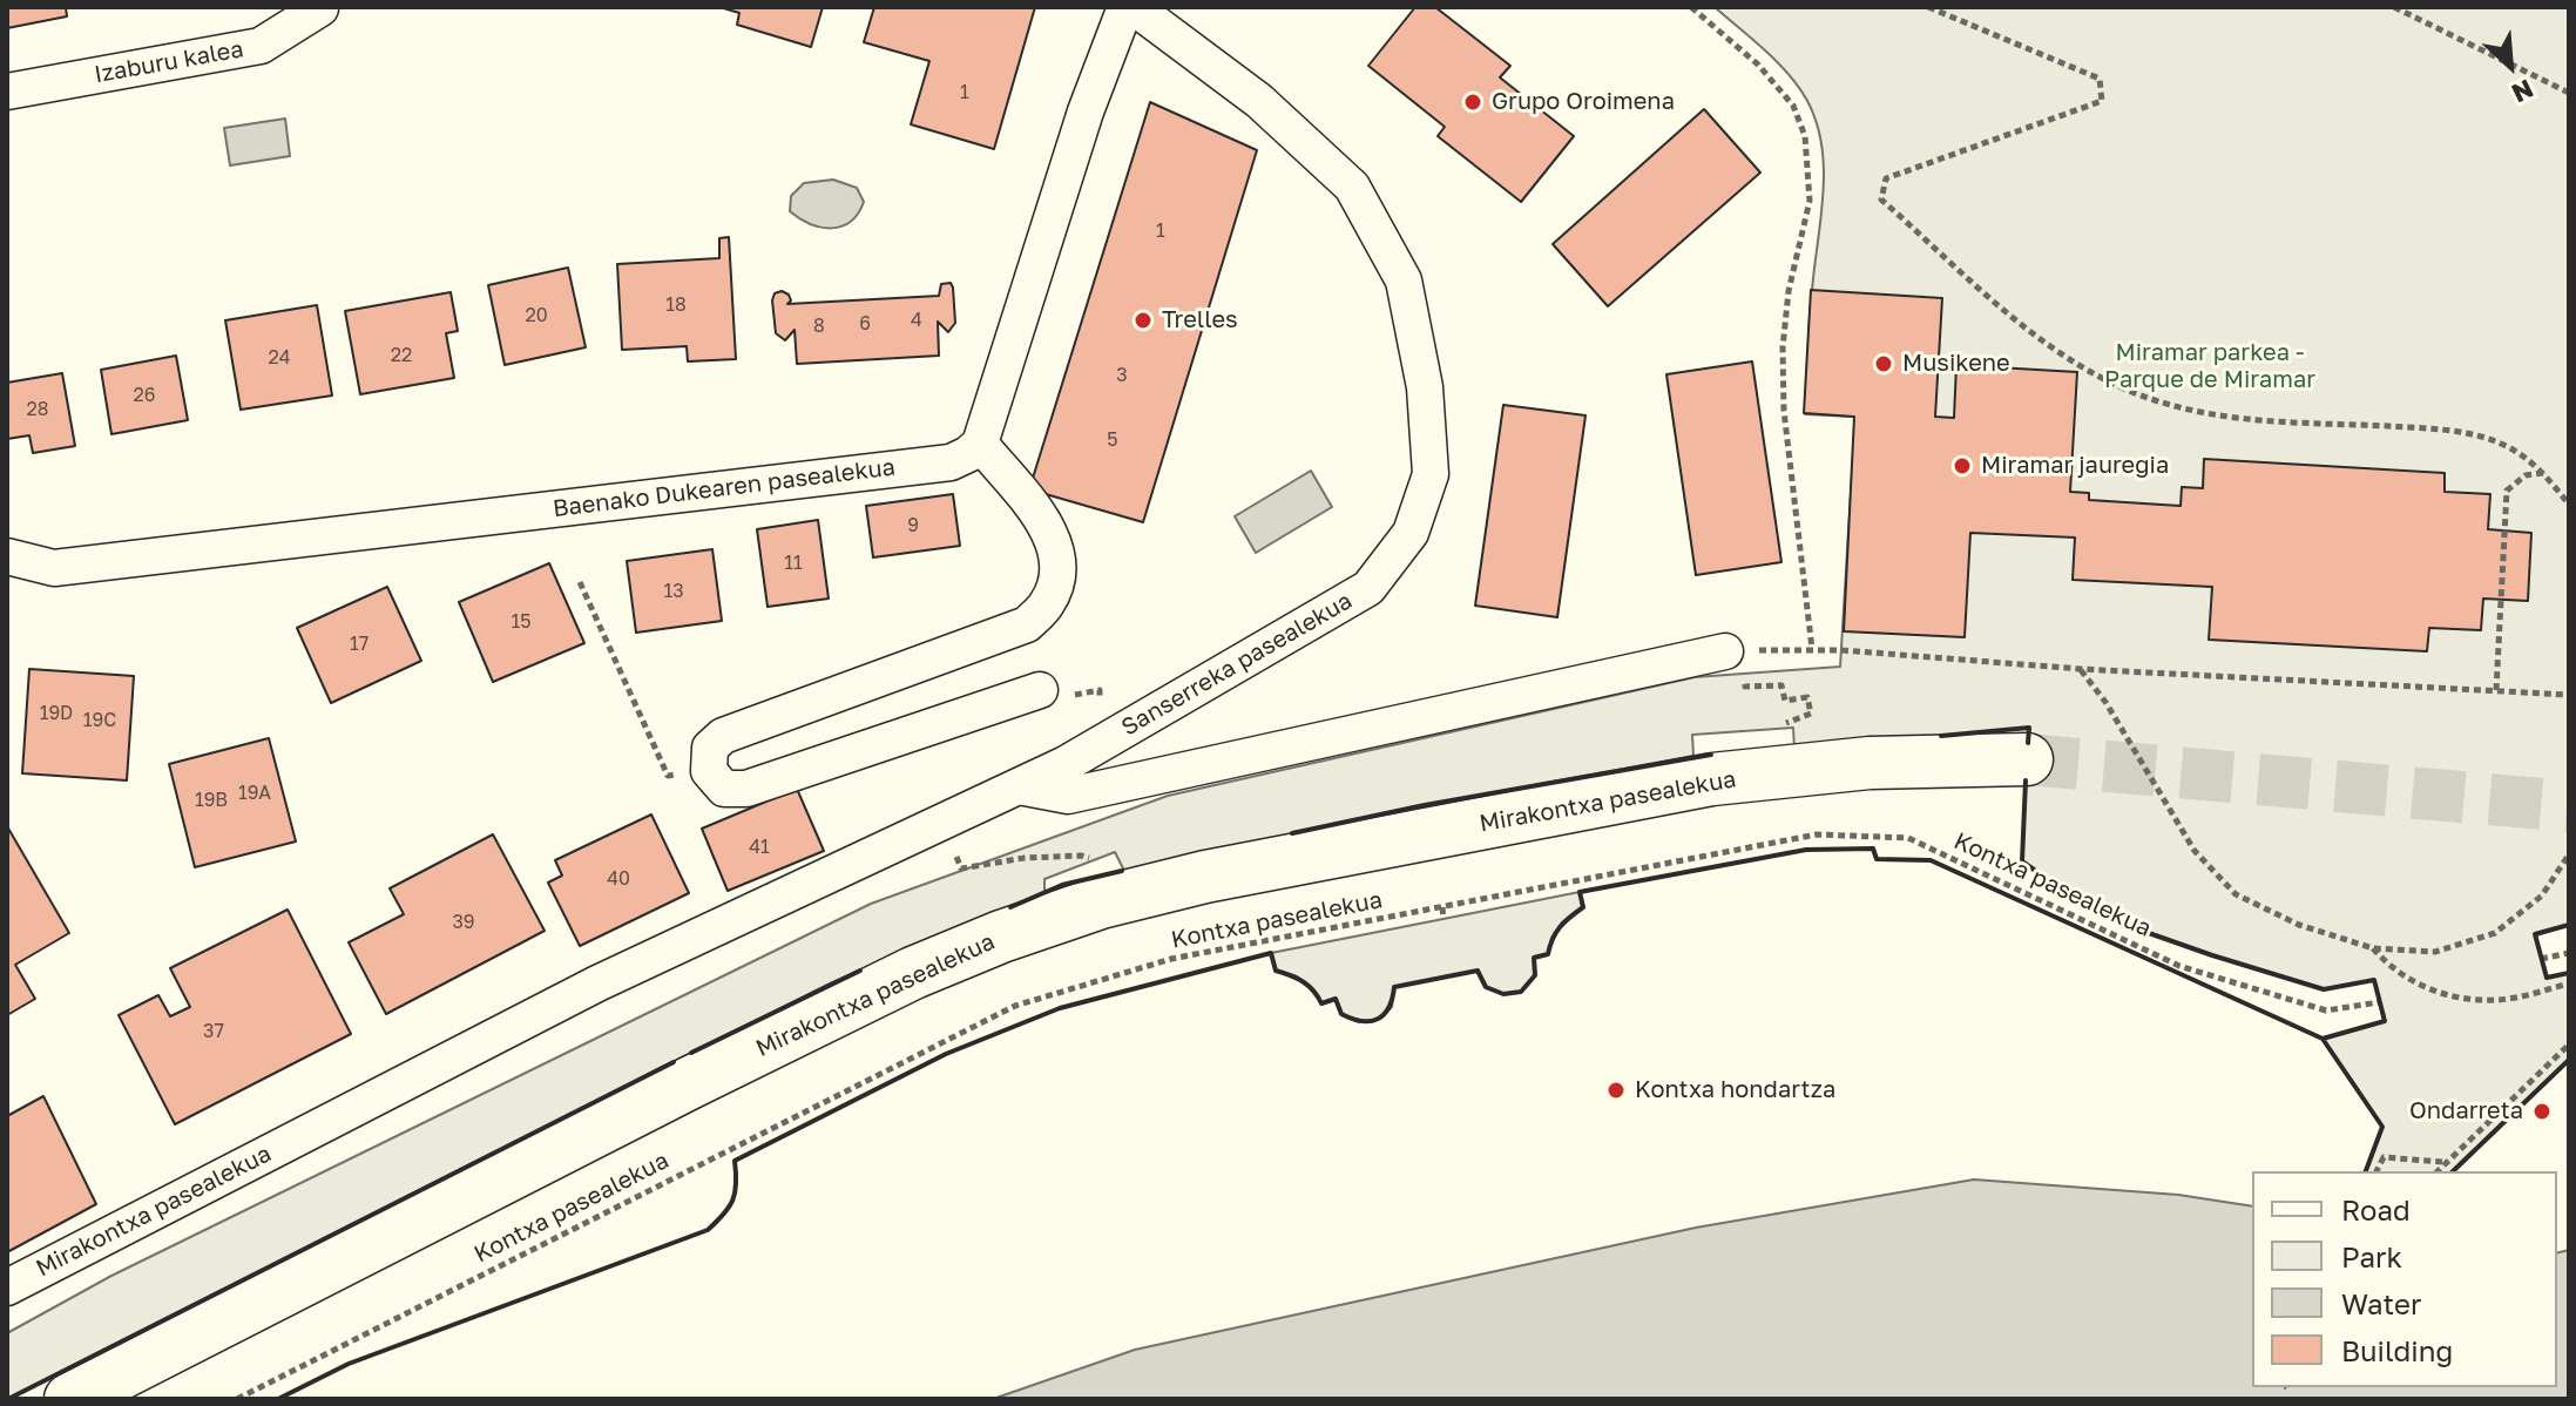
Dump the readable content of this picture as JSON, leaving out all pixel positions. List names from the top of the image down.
{
  "streets": {
    "main road": ["Mirakontxa pasealekua"],
    "street": ["Izaburu kalea", "Baenako Dukearen pasealekua", "Sanserreka pasealekua"],
    "path": ["Kontxa pasealekua"]
  },
  "crossings": [
    ["Sanserreka pasealekua", "Mirakontxa pasealekua"]
  ],
  "parks": ["Miramar parkea - Parque de Miramar"],
  "places": [
    "Grupo Oroimena",
    "Trelles",
    "Musikene",
    "Miramar jauregia",
    "Kontxa hondartza",
    "Ondarreta"
  ],
  "house_numbers": [
    "1",
    "1",
    "18",
    "20",
    "4",
    "6",
    "8",
    "22",
    "24",
    "3",
    "26",
    "28",
    "5",
    "9",
    "11",
    "13",
    "15",
    "17",
    "19D",
    "19C",
    "19A",
    "19B",
    "41",
    "40",
    "39",
    "37"
  ],
  "legend": [
    "Road",
    "Park",
    "Water",
    "Building"
  ],
  "north": "bottom right"
}
